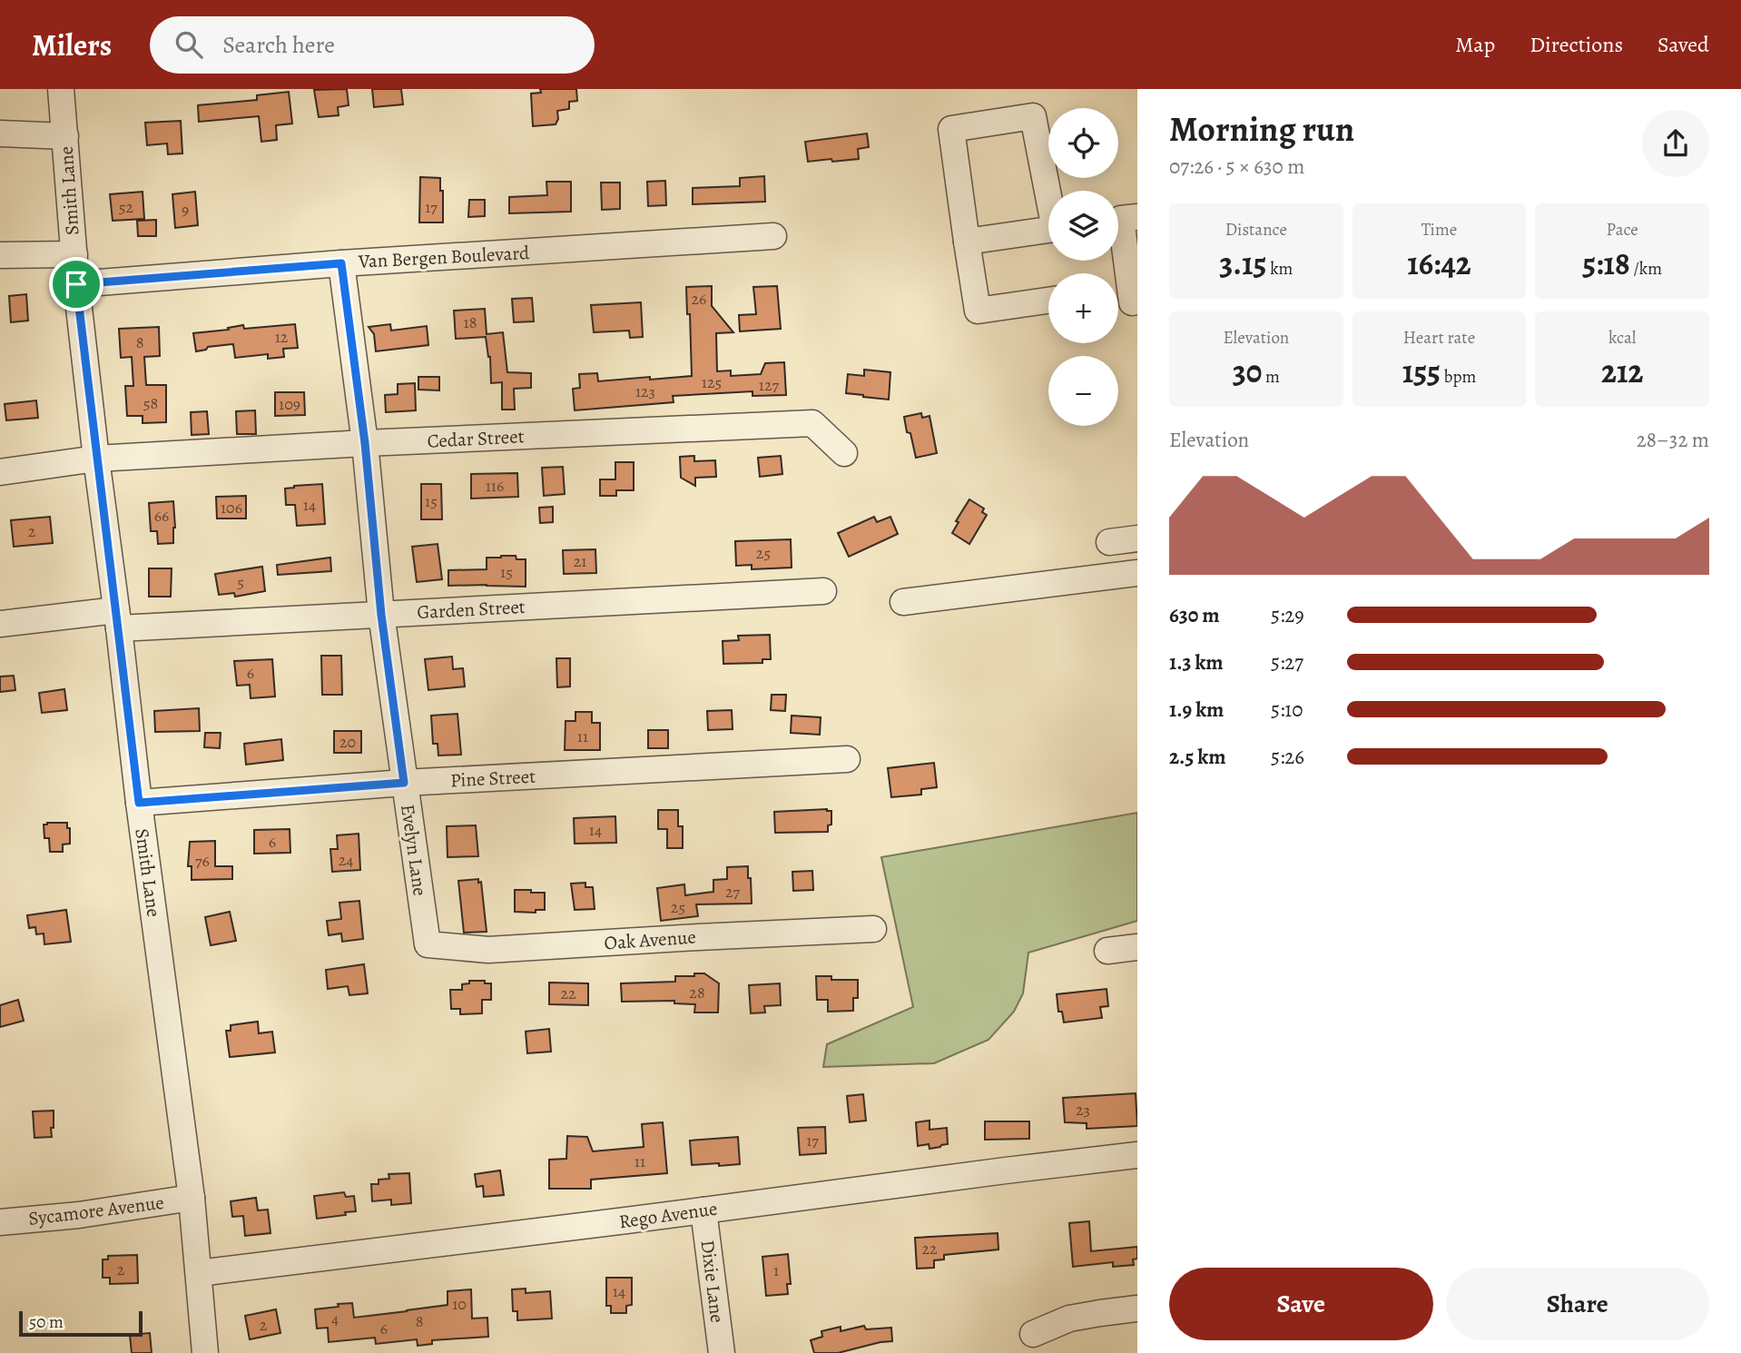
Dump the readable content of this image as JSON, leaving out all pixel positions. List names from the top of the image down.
{
  "streets": {
    "street": [
      "Smith Lane",
      "Van Bergen Boulevard",
      "Cedar Street",
      "Garden Street",
      "Pine Street",
      "Evelyn Lane",
      "Oak Avenue",
      "Sycamore Avenue",
      "Rego Avenue",
      "Dixie Lane"
    ]
  },
  "crossings": [
    ["Smith Lane", "Van Bergen Boulevard"],
    ["Smith Lane", "Cedar Street"],
    ["Smith Lane", "Garden Street"],
    ["Smith Lane", "Pine Street"],
    ["Smith Lane", "Sycamore Avenue"],
    ["Smith Lane", "Rego Avenue"],
    ["Van Bergen Boulevard", "Evelyn Lane"],
    ["Cedar Street", "Evelyn Lane"],
    ["Garden Street", "Evelyn Lane"],
    ["Pine Street", "Evelyn Lane"],
    ["Evelyn Lane", "Oak Avenue"],
    ["Rego Avenue", "Dixie Lane"]
  ],
  "house_numbers": [
    "52",
    "17",
    "9",
    "26",
    "18",
    "12",
    "8",
    "125",
    "127",
    "123",
    "58",
    "109",
    "116",
    "15",
    "14",
    "106",
    "66",
    "2",
    "25",
    "21",
    "15",
    "5",
    "6",
    "11",
    "20",
    "14",
    "6",
    "24",
    "76",
    "27",
    "25",
    "28",
    "22",
    "23",
    "17",
    "11",
    "22",
    "2",
    "1",
    "14",
    "10",
    "4",
    "8",
    "2",
    "6"
  ],
  "scale_bar": "50 m",
  "page": {
    "header": "Milers",
    "search": "Search here",
    "nav": ["Map", "Directions", "Saved"],
    "heading": ["Morning run", "07:26 · 5 × 630 m"],
    "map_buttons": ["+", "−"],
    "stats": [
      ["Distance", "3.15 km"],
      ["Time", "16:42"],
      ["Pace", "5:18 /km"],
      ["Elevation", "30 m"],
      ["Heart rate", "155 bpm"],
      ["kcal", "212"]
    ],
    "chart": ["Elevation", "28–32 m"],
    "list": [
      {
        "name": "630 m",
        "note": "5:29"
      },
      {
        "name": "1.3 km",
        "note": "5:27"
      },
      {
        "name": "1.9 km",
        "note": "5:10"
      },
      {
        "name": "2.5 km",
        "note": "5:26"
      }
    ],
    "buttons": ["Save", "Share"],
    "scale": "50 m"
  }
}
